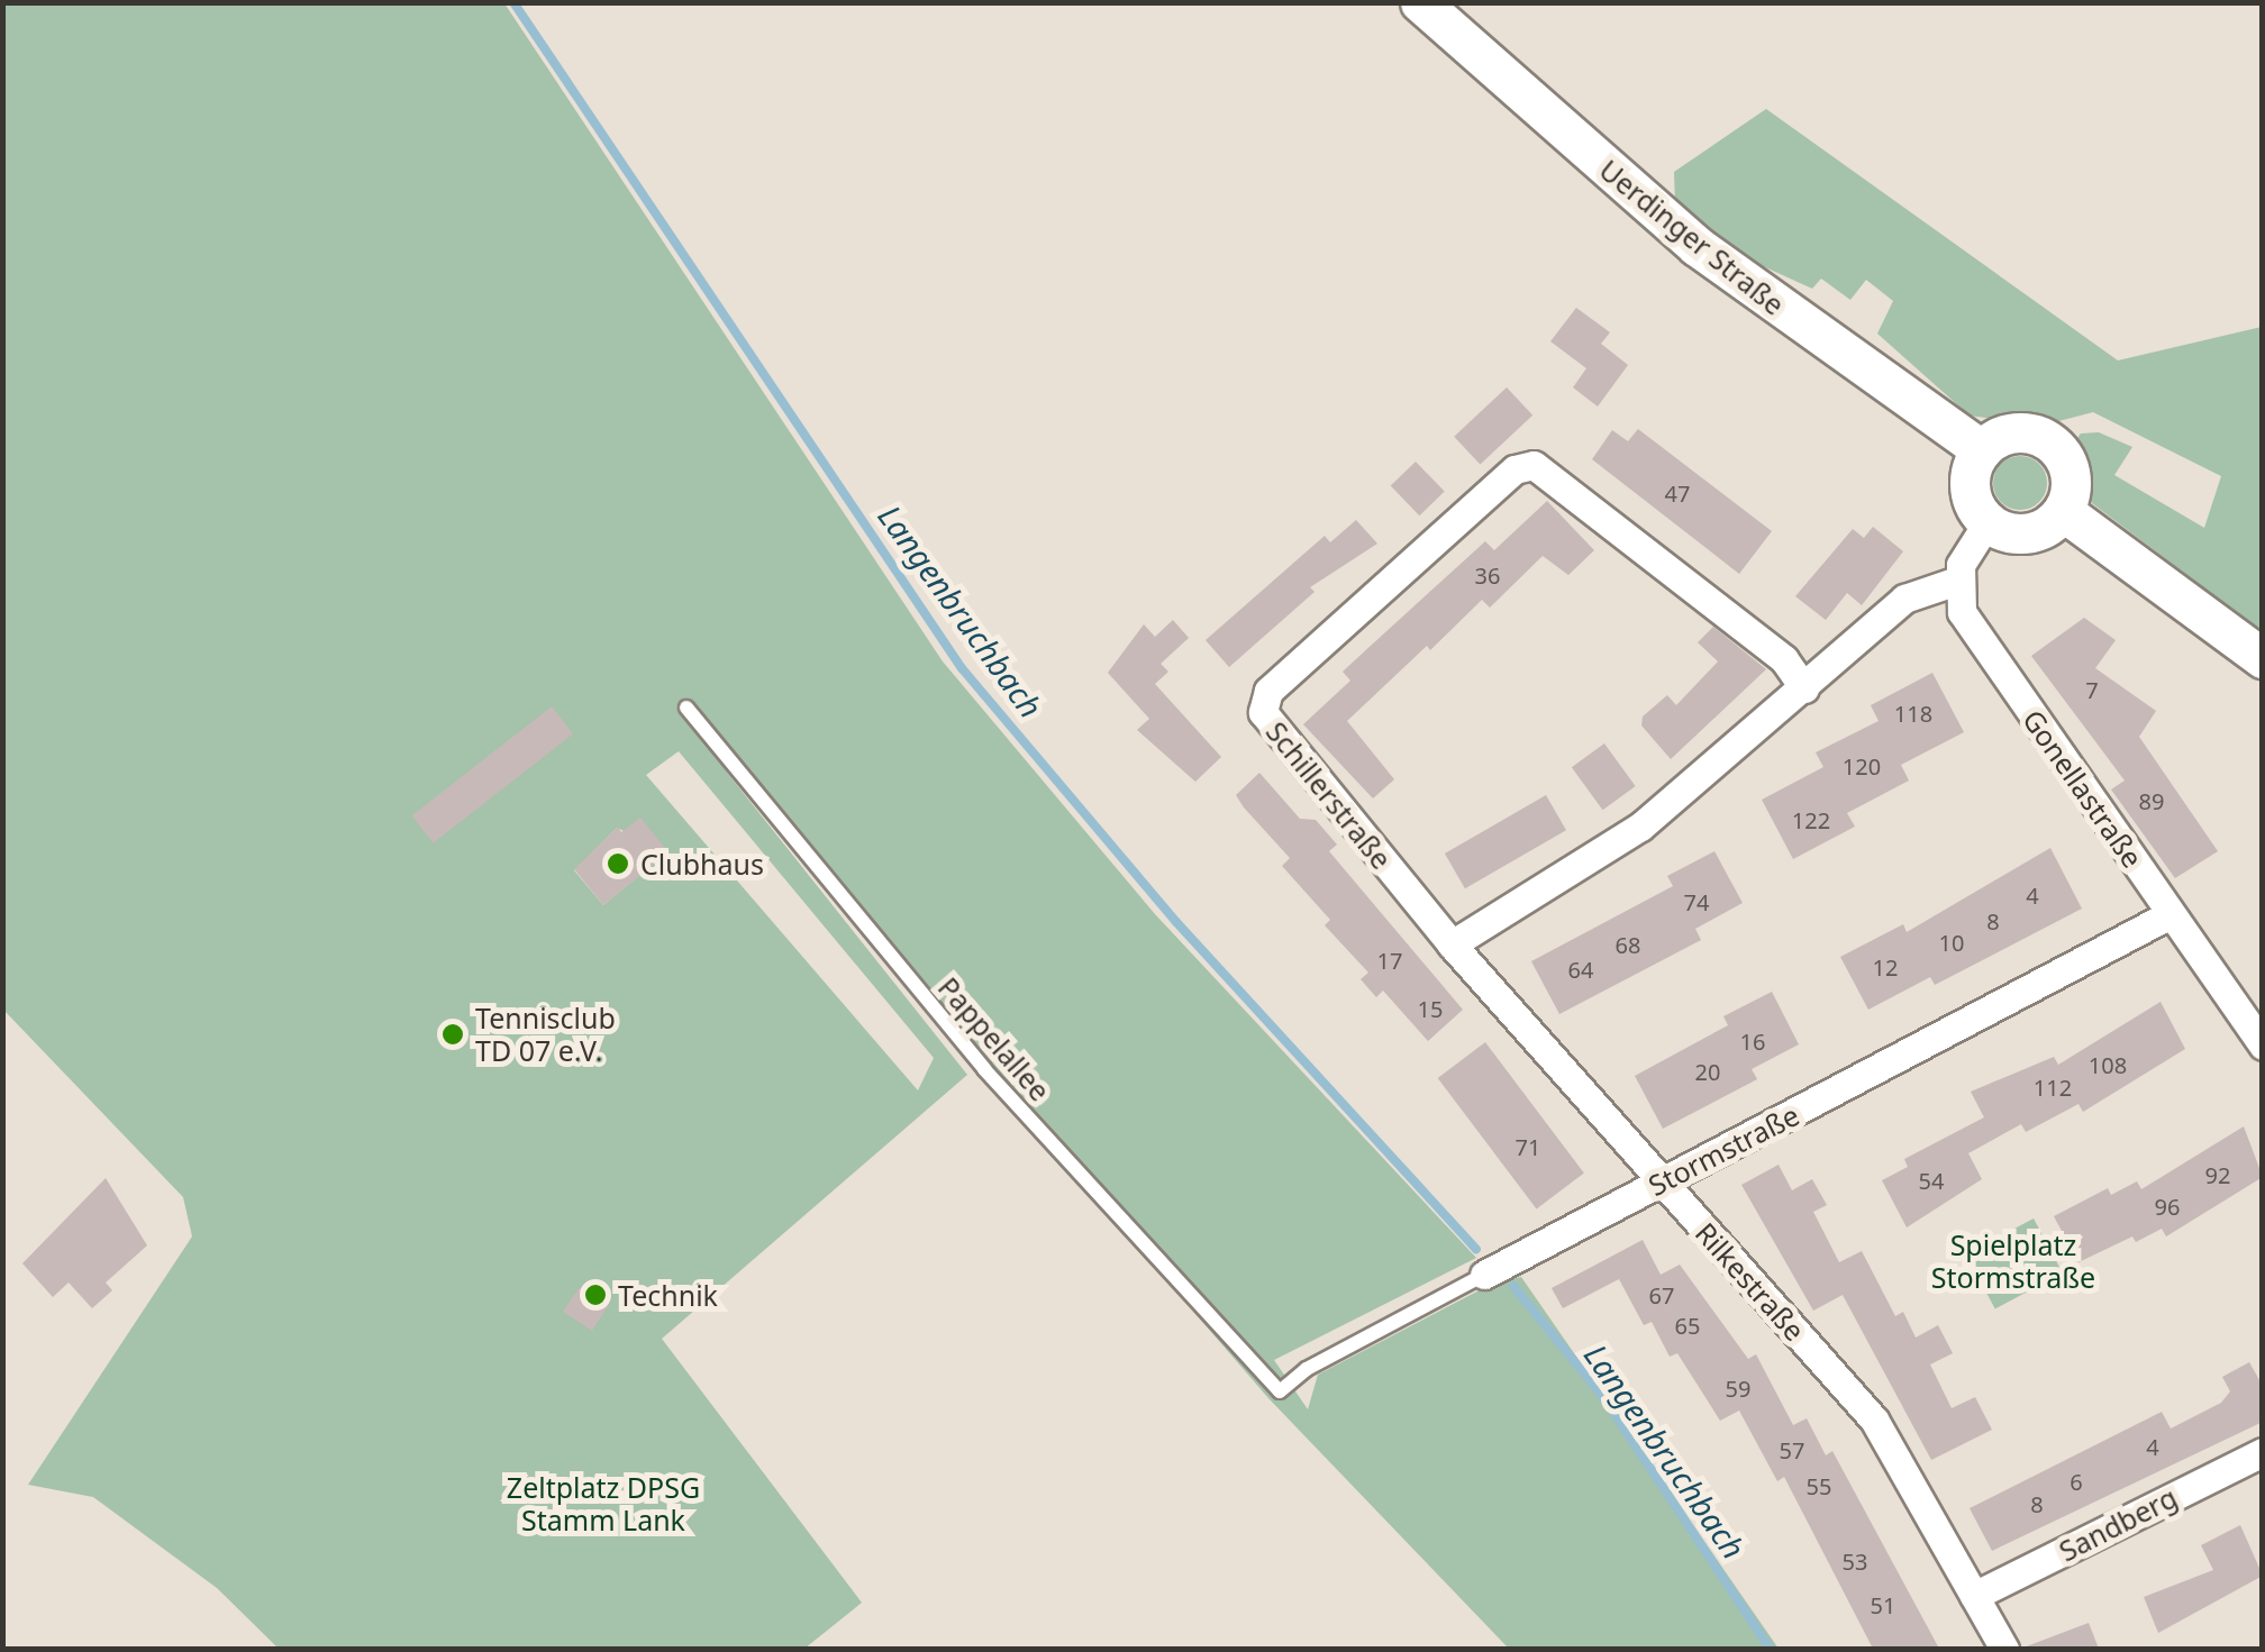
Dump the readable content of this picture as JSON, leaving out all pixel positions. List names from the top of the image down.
{
  "streets": {
    "street": [
      "Uerdinger Straße",
      "Gonellastraße",
      "Schillerstraße",
      "Stormstraße",
      "Rilkestraße",
      "Sandberg"
    ],
    "lane": ["Pappelallee"]
  },
  "crossings": [
    ["Gonellastraße", "Stormstraße"],
    ["Schillerstraße", "Rilkestraße"],
    ["Pappelallee", "Stormstraße"],
    ["Stormstraße", "Rilkestraße"],
    ["Rilkestraße", "Sandberg"]
  ],
  "water": ["Langenbruchbach"],
  "parks": ["Spielplatz Stormstraße", "Zeltplatz DPSG Stamm Lank"],
  "places": ["Clubhaus", "Tennisclub TD 07 e.V.", "Technik"],
  "house_numbers": [
    "47",
    "36",
    "7",
    "118",
    "120",
    "89",
    "122",
    "4",
    "74",
    "8",
    "10",
    "68",
    "17",
    "12",
    "64",
    "15",
    "16",
    "108",
    "20",
    "112",
    "71",
    "92",
    "54",
    "96",
    "67",
    "65",
    "59",
    "4",
    "57",
    "6",
    "55",
    "8",
    "53",
    "51"
  ]
}
